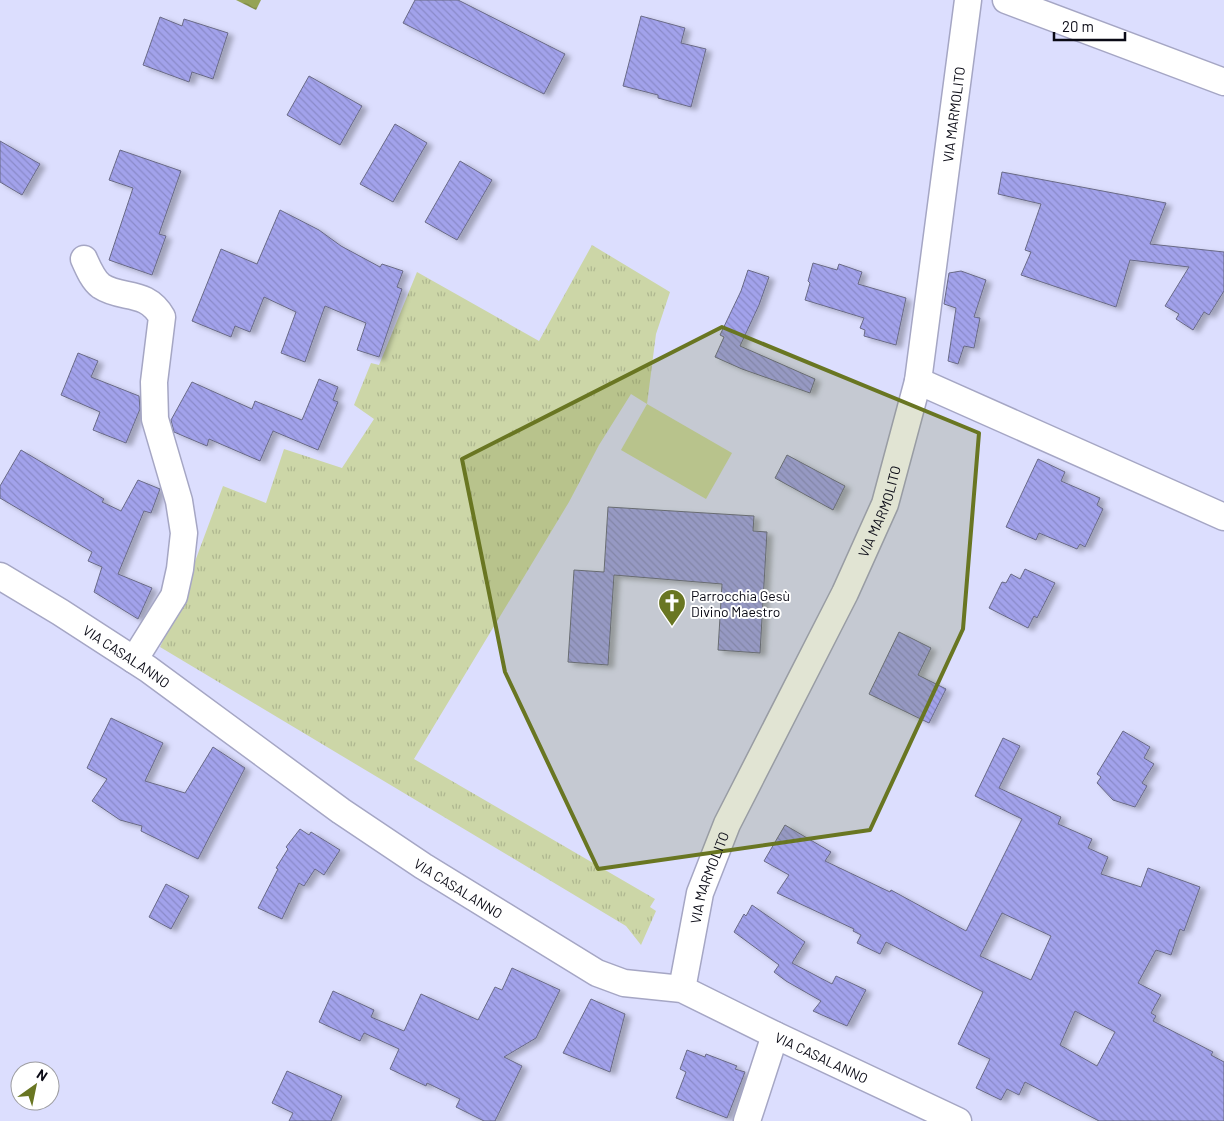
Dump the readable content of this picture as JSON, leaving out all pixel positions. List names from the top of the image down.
{
  "streets": {
    "street": ["VIA MARMOLITO", "VIA CASALANNO"]
  },
  "crossings": [
    ["VIA MARMOLITO", "VIA CASALANNO"]
  ],
  "places": {
    "church": ["Parrocchia Gesù Divino Maestro"]
  },
  "scale_bar": "20 m",
  "north": "top right"
}
